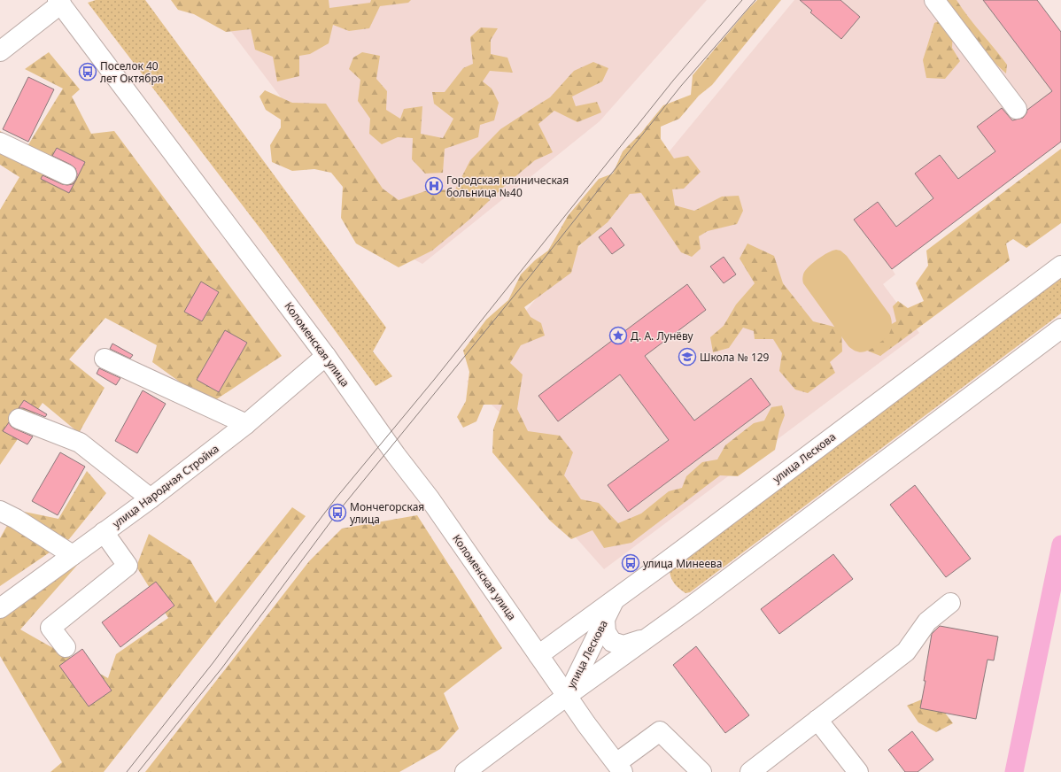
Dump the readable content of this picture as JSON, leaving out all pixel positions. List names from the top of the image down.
{
  "streets": {
    "main road": ["Коломенская улица", "улица Лескова", "улица Народная Стройка"]
  },
  "crossings": [
    ["Коломенская улица", "улица Лескова"],
    ["Коломенская улица", "улица Народная Стройка"]
  ],
  "places": {
    "bus stop": ["Поселок 40 лет Октября", "Мончегорская улица", "улица Минеева"],
    "hospital": ["Городская клиническая больница №40"],
    "place": ["Д. А. Лунёву"],
    "school or university": ["Школа № 129"]
  }
}
